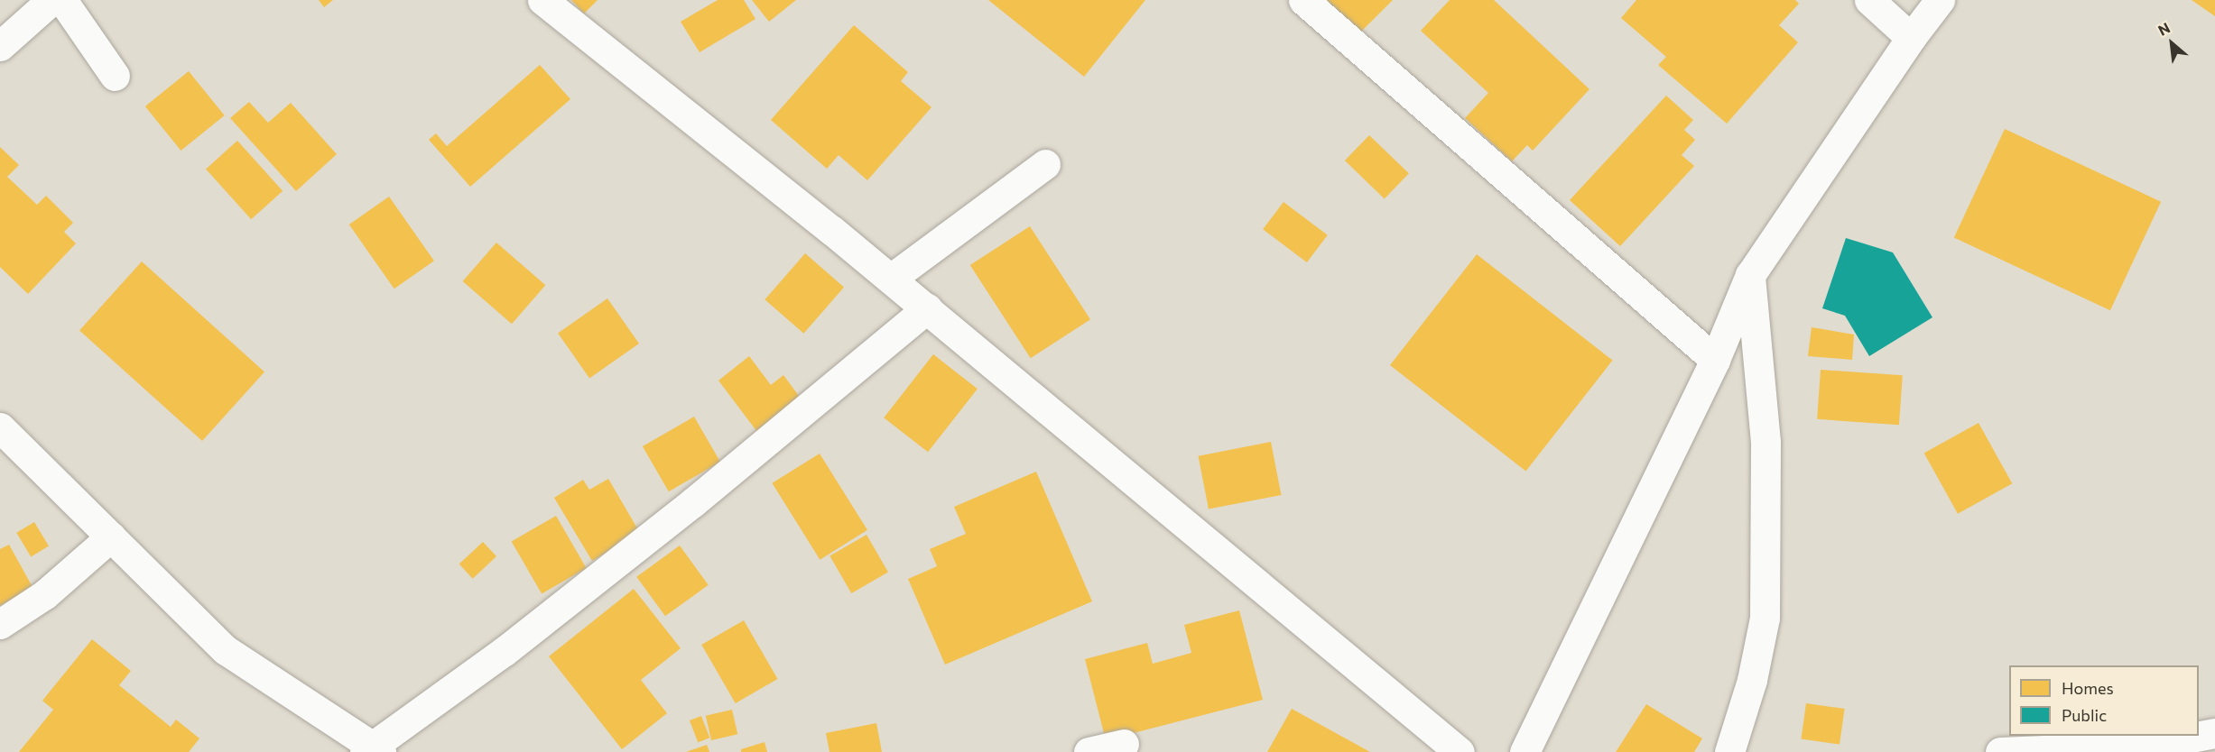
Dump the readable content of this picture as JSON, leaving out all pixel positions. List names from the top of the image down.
{
  "legend": ["Homes", "Public"],
  "north": "top left"
}
